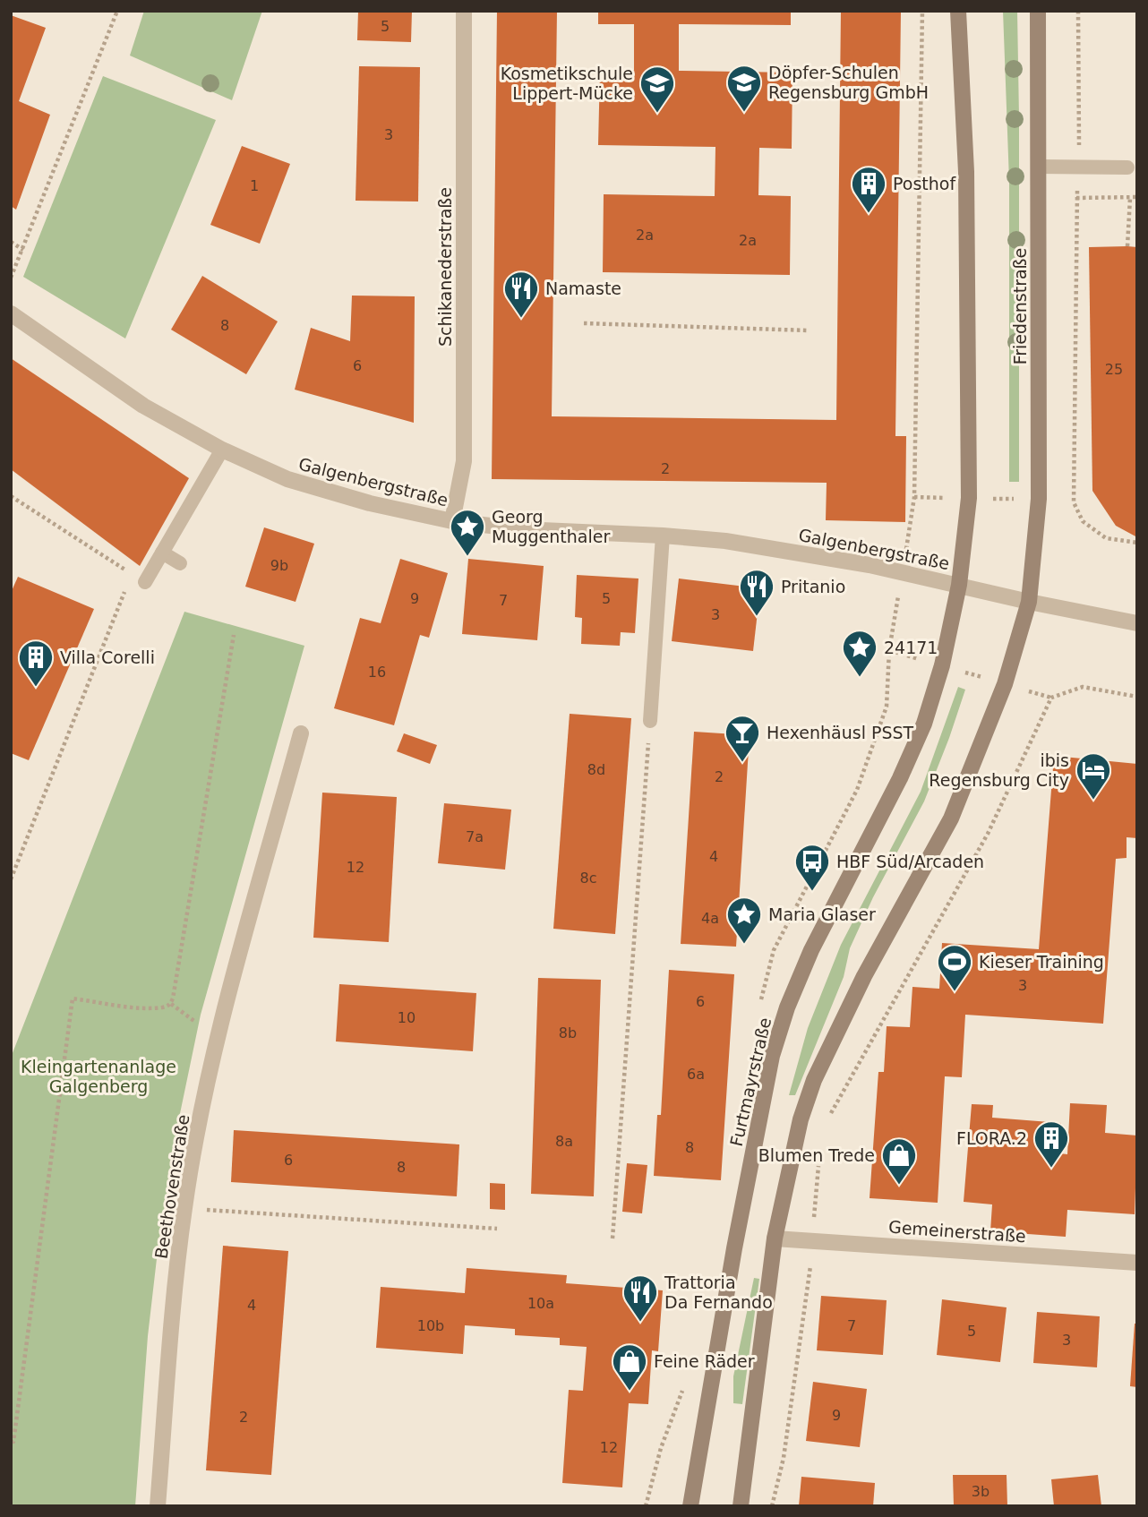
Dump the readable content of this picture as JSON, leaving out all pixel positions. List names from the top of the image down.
{
  "streets": {
    "main road": ["Friedenstraße", "Furtmayrstraße"],
    "street": [
      "Schikanederstraße",
      "Galgenbergstraße",
      "Beethovenstraße",
      "Gemeinerstraße"
    ]
  },
  "crossings": [
    ["Schikanederstraße", "Galgenbergstraße"],
    ["Friedenstraße", "Galgenbergstraße"],
    ["Galgenbergstraße", "Furtmayrstraße"]
  ],
  "parks": ["Kleingartenanlage Galgenberg"],
  "places": {
    "school or university": ["Döpfer-Schulen Regensburg GmbH", "Kosmetikschule Lippert-Mücke"],
    "building": ["Posthof", "Villa Corelli", "FLORA.2"],
    "restaurant": ["Namaste", "Pritanio", "Trattoria Da Fernando"],
    "place": ["Georg Muggenthaler", "24171", "Maria Glaser"],
    "bar": ["Hexenhäusl PSST"],
    "hotel": ["ibis Regensburg City"],
    "bus stop": ["HBF Süd/Arcaden"],
    "sports": ["Kieser Training"],
    "shop": ["Blumen Trede", "Feine Räder"]
  },
  "house_numbers": [
    "5",
    "3",
    "1",
    "2a",
    "2a",
    "8",
    "6",
    "25",
    "2",
    "9b",
    "9",
    "5",
    "7",
    "3",
    "16",
    "8d",
    "2",
    "7a",
    "4",
    "12",
    "8c",
    "4a",
    "3",
    "6",
    "10",
    "8b",
    "6a",
    "8a",
    "8",
    "6",
    "8",
    "10a",
    "4",
    "10b",
    "7",
    "5",
    "3",
    "9",
    "2",
    "12",
    "3b"
  ]
}
